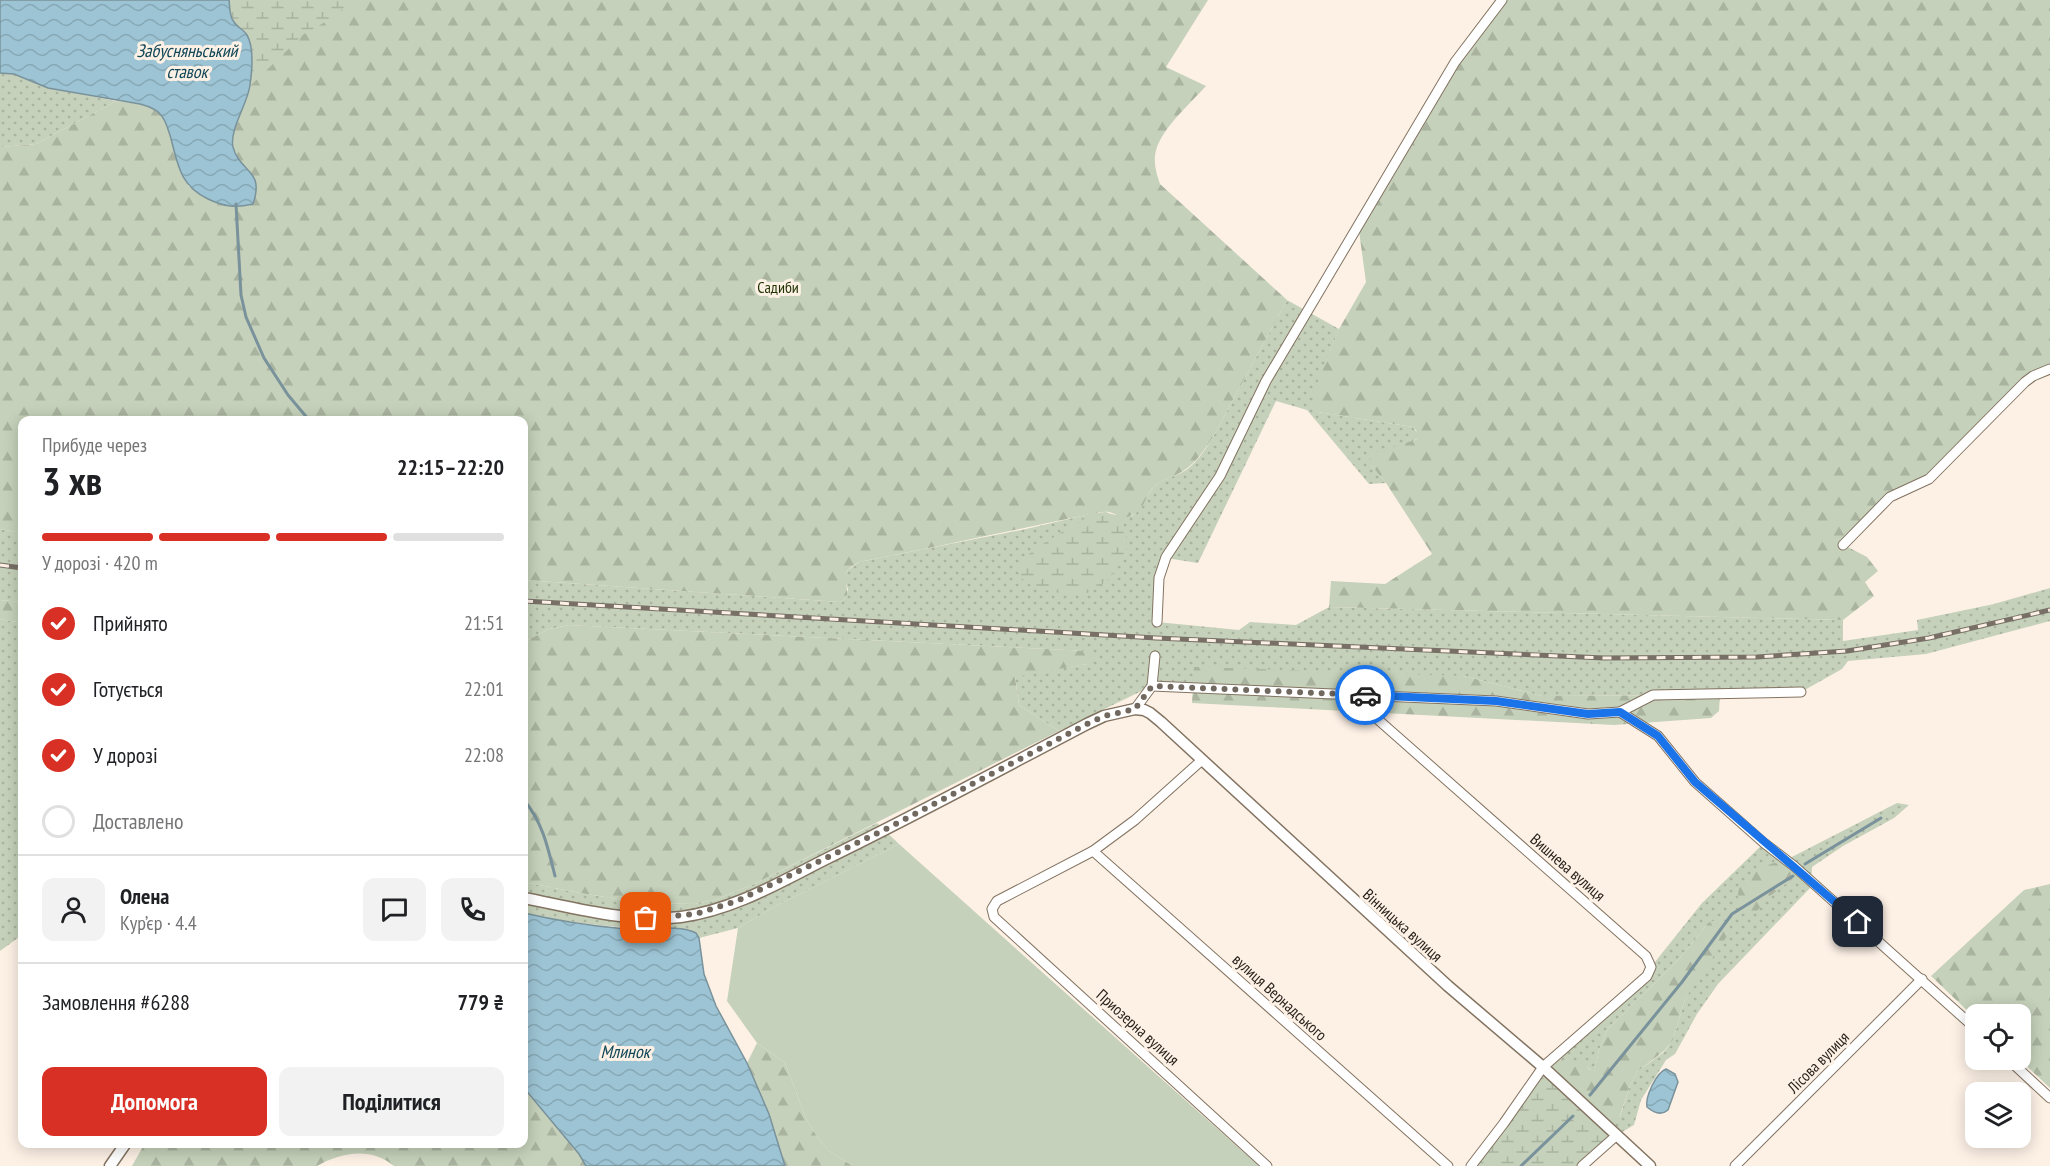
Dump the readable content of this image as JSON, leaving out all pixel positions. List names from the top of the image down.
{
  "streets": {
    "street": [
      "Вишнева вулиця",
      "Вінницька вулиця",
      "вулиця Вернадського",
      "Приозерна вулиця",
      "Лісова вулиця"
    ]
  },
  "crossings": [
    ["Вишнева вулиця", "Вінницька вулиця"],
    ["вулиця Вернадського", "Приозерна вулиця"]
  ],
  "water": ["Забусняньський ставок", "Млинок"],
  "parks": ["Садиби"],
  "page": {
    "heading": ["3 хв", "Прибуде через", "22:15–22:20"],
    "panel": [
      "Олена",
      "Кур’єр · 4.4",
      "Замовлення #6288",
      "779 ₴"
    ],
    "bar": "У дорозі · 420 m",
    "list": [
      ["Прийнято", "21:51"],
      ["Готується", "22:01"],
      ["У дорозі", "22:08"],
      "Доставлено"
    ],
    "buttons": ["Допомога", "Поділитися"]
  }
}
